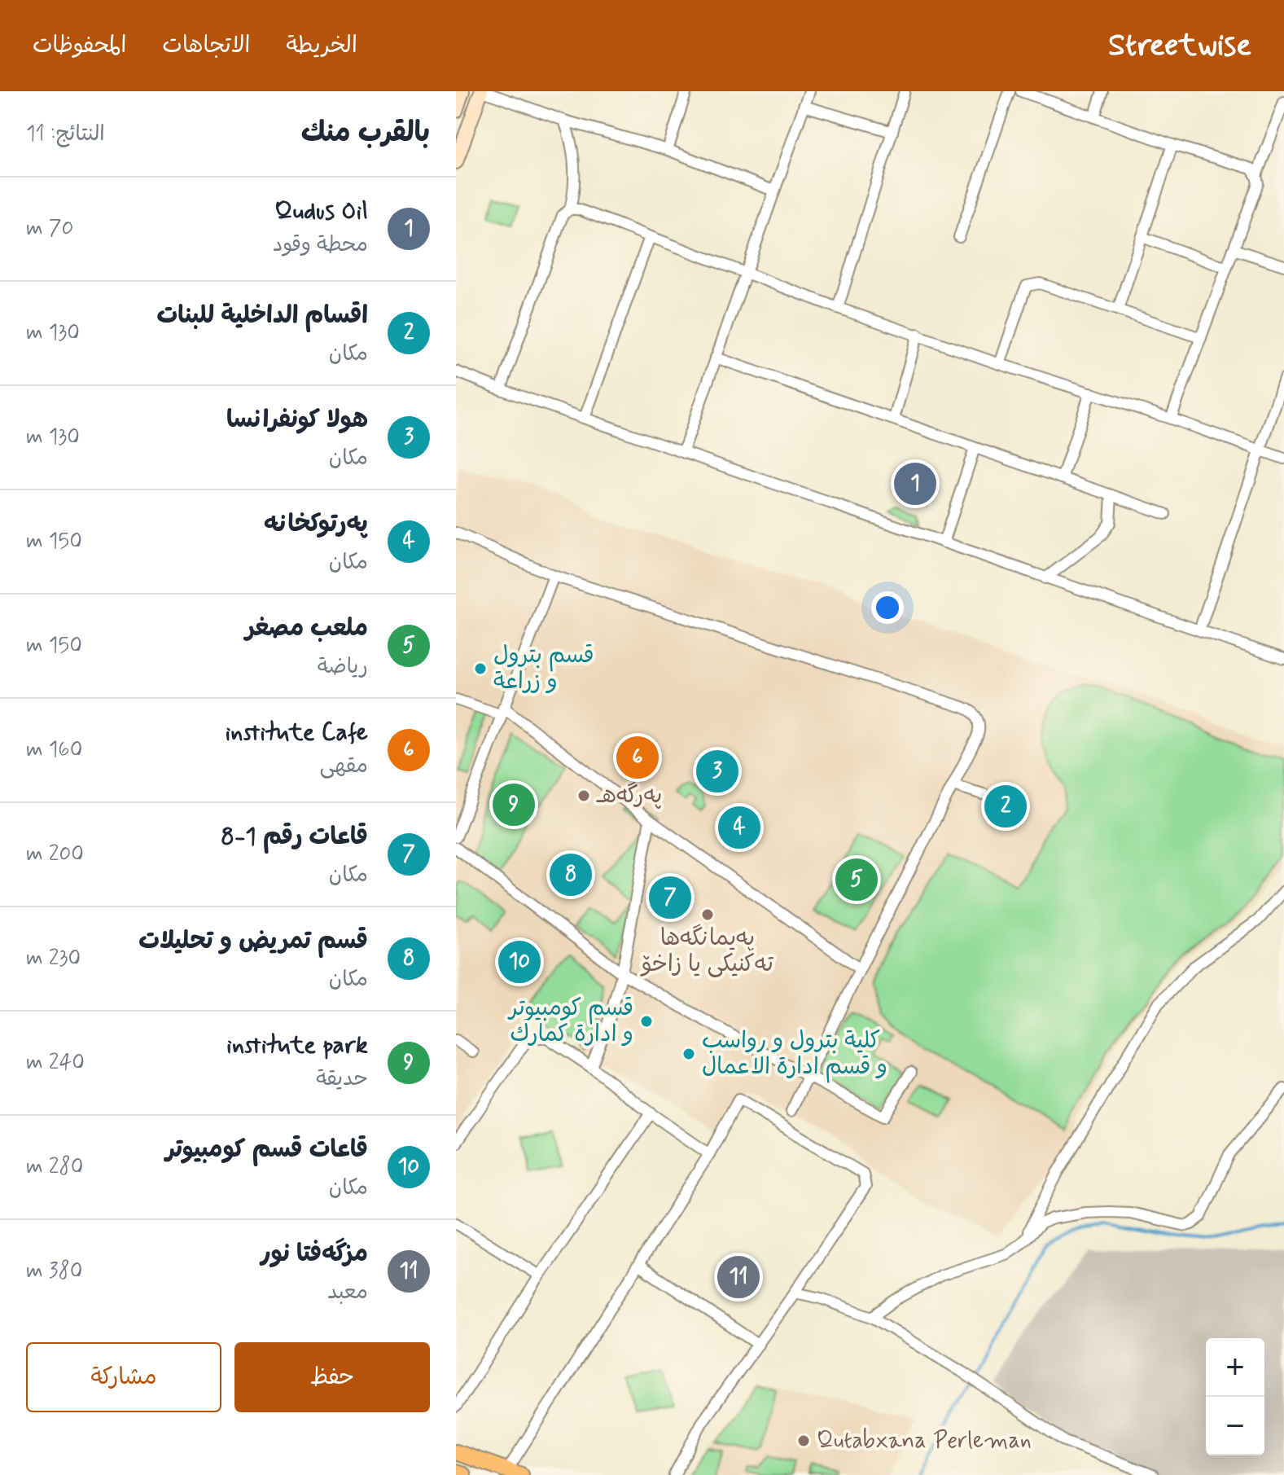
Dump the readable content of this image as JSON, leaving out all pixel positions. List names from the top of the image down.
{
  "places": [
    "قسم بترول و زراعة",
    "په‌رگه‌هـ",
    "پەیمانگەها تەکنیکی یا زاخۆ",
    "قسم کومبیوتر و ادارة كمارك",
    "كلية بترول و رواسب و قسم ادارة الاعمال",
    "Qutabxana Perleman"
  ],
  "page": {
    "header": "Streetwise",
    "nav": ["الخريطة", "الاتجاهات", "المحفوظات"],
    "heading": ["بالقرب منك", "النتائج: 11"],
    "list": [
      {
        "mark": "1",
        "name": "Qudus Oil",
        "note": "محطة وقود",
        "value": "70 m"
      },
      {
        "mark": "2",
        "name": "اقسام الداخلیة للبنات",
        "note": "مكان",
        "value": "130 m"
      },
      {
        "mark": "3",
        "name": "هولا كونفرانسا",
        "note": "مكان",
        "value": "130 m"
      },
      {
        "mark": "4",
        "name": "په‌رتوكخانه‌",
        "note": "مكان",
        "value": "150 m"
      },
      {
        "mark": "5",
        "name": "ملعب مصغر",
        "note": "رياضة",
        "value": "150 m"
      },
      {
        "mark": "6",
        "name": "institute Cafe",
        "note": "مقهى",
        "value": "160 m"
      },
      {
        "mark": "7",
        "name": "قاعات رقم 1-8",
        "note": "مكان",
        "value": "200 m"
      },
      {
        "mark": "8",
        "name": "قسم تمریض و تحلیلات",
        "note": "مكان",
        "value": "230 m"
      },
      {
        "mark": "9",
        "name": "institute park",
        "note": "حديقة",
        "value": "240 m"
      },
      {
        "mark": "10",
        "name": "قاعات قسم کومبیوتر",
        "note": "مكان",
        "value": "280 m"
      },
      {
        "mark": "11",
        "name": "مزگەفتا نور",
        "note": "معبد",
        "value": "380 m"
      }
    ],
    "pins": [
      "1",
      "6",
      "3",
      "9",
      "2",
      "4",
      "8",
      "5",
      "7",
      "10",
      "11"
    ],
    "buttons": ["حفظ", "مشاركة"],
    "map_buttons": ["+", "−"]
  }
}
